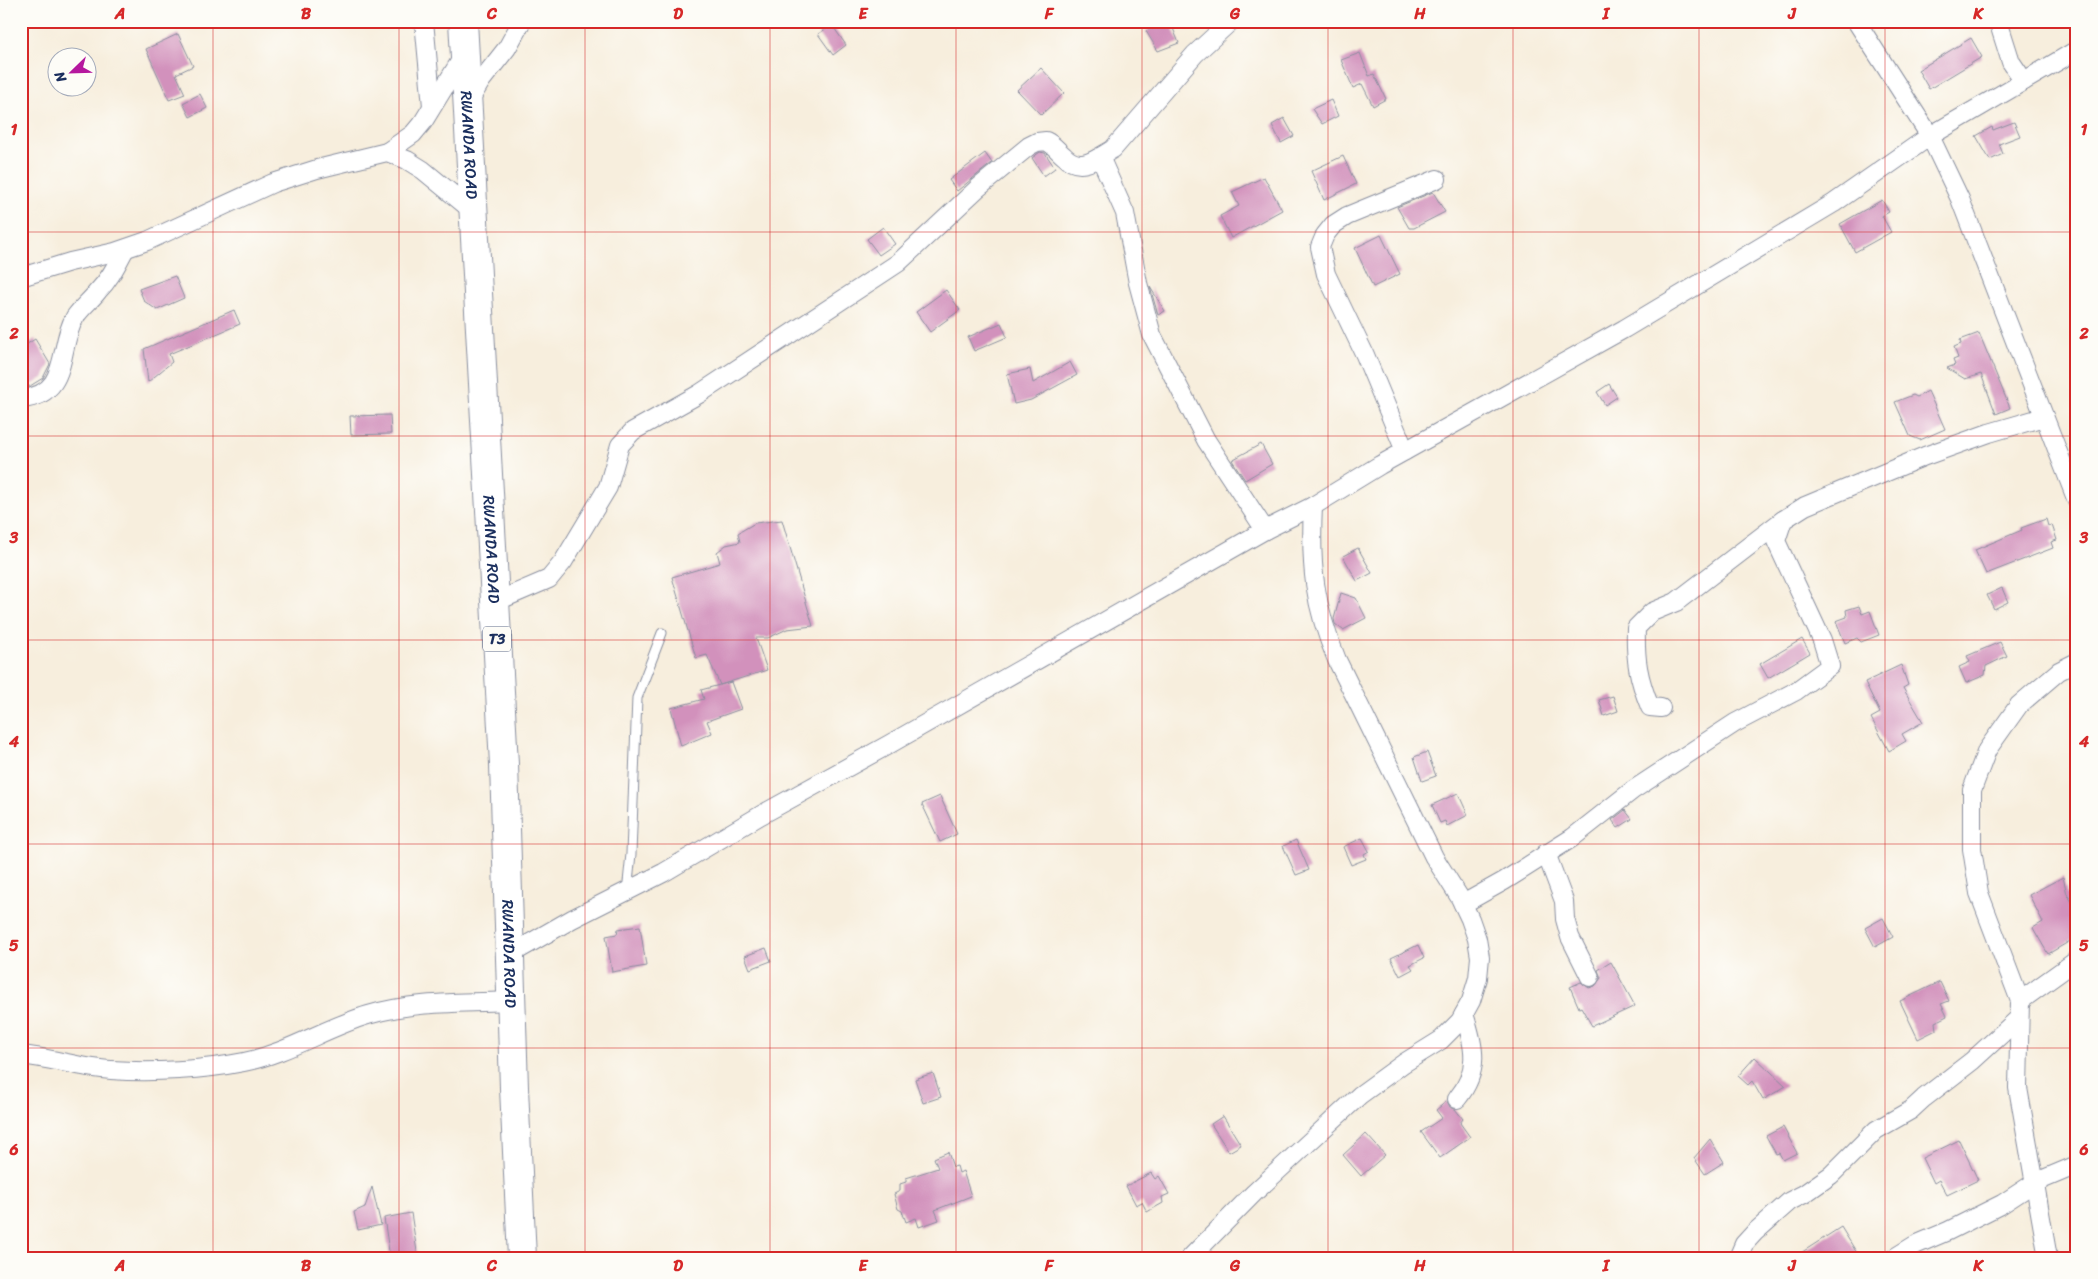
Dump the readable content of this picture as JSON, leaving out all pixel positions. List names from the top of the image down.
{
  "streets": {
    "highway": ["RWANDA ROAD", "T3"]
  },
  "north": "bottom left",
  "grid": {
    "columns": [
      "A",
      "B",
      "C",
      "D",
      "E",
      "F",
      "G",
      "H",
      "I",
      "J",
      "K"
    ],
    "rows": [
      "1",
      "2",
      "3",
      "4",
      "5",
      "6"
    ]
  }
}
